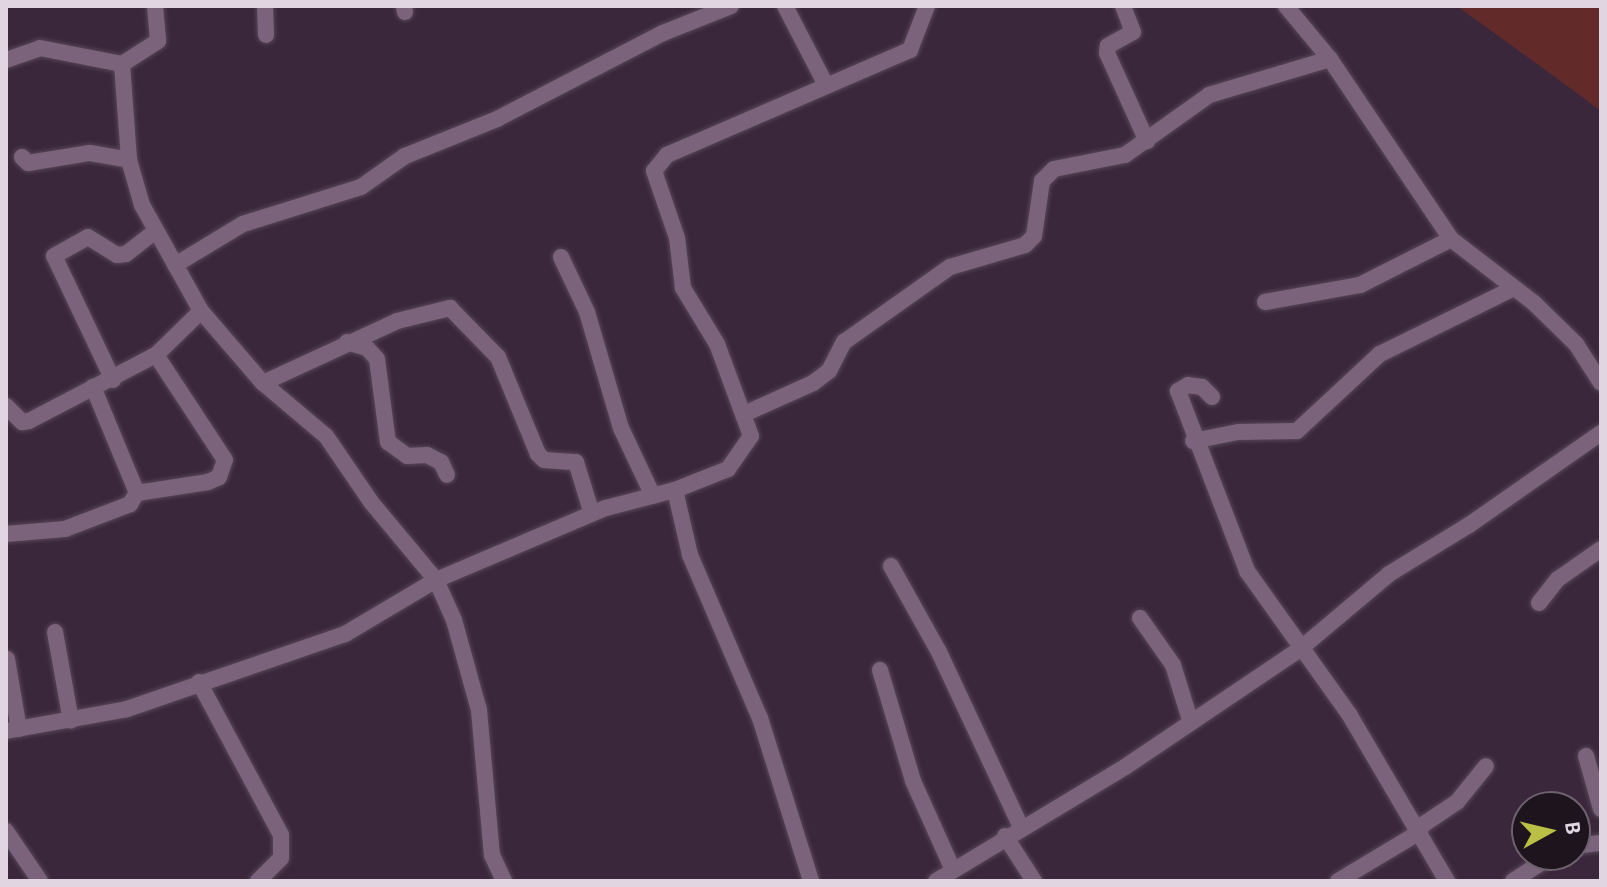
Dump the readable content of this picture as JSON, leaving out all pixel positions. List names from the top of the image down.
{
  "north": "right"
}
